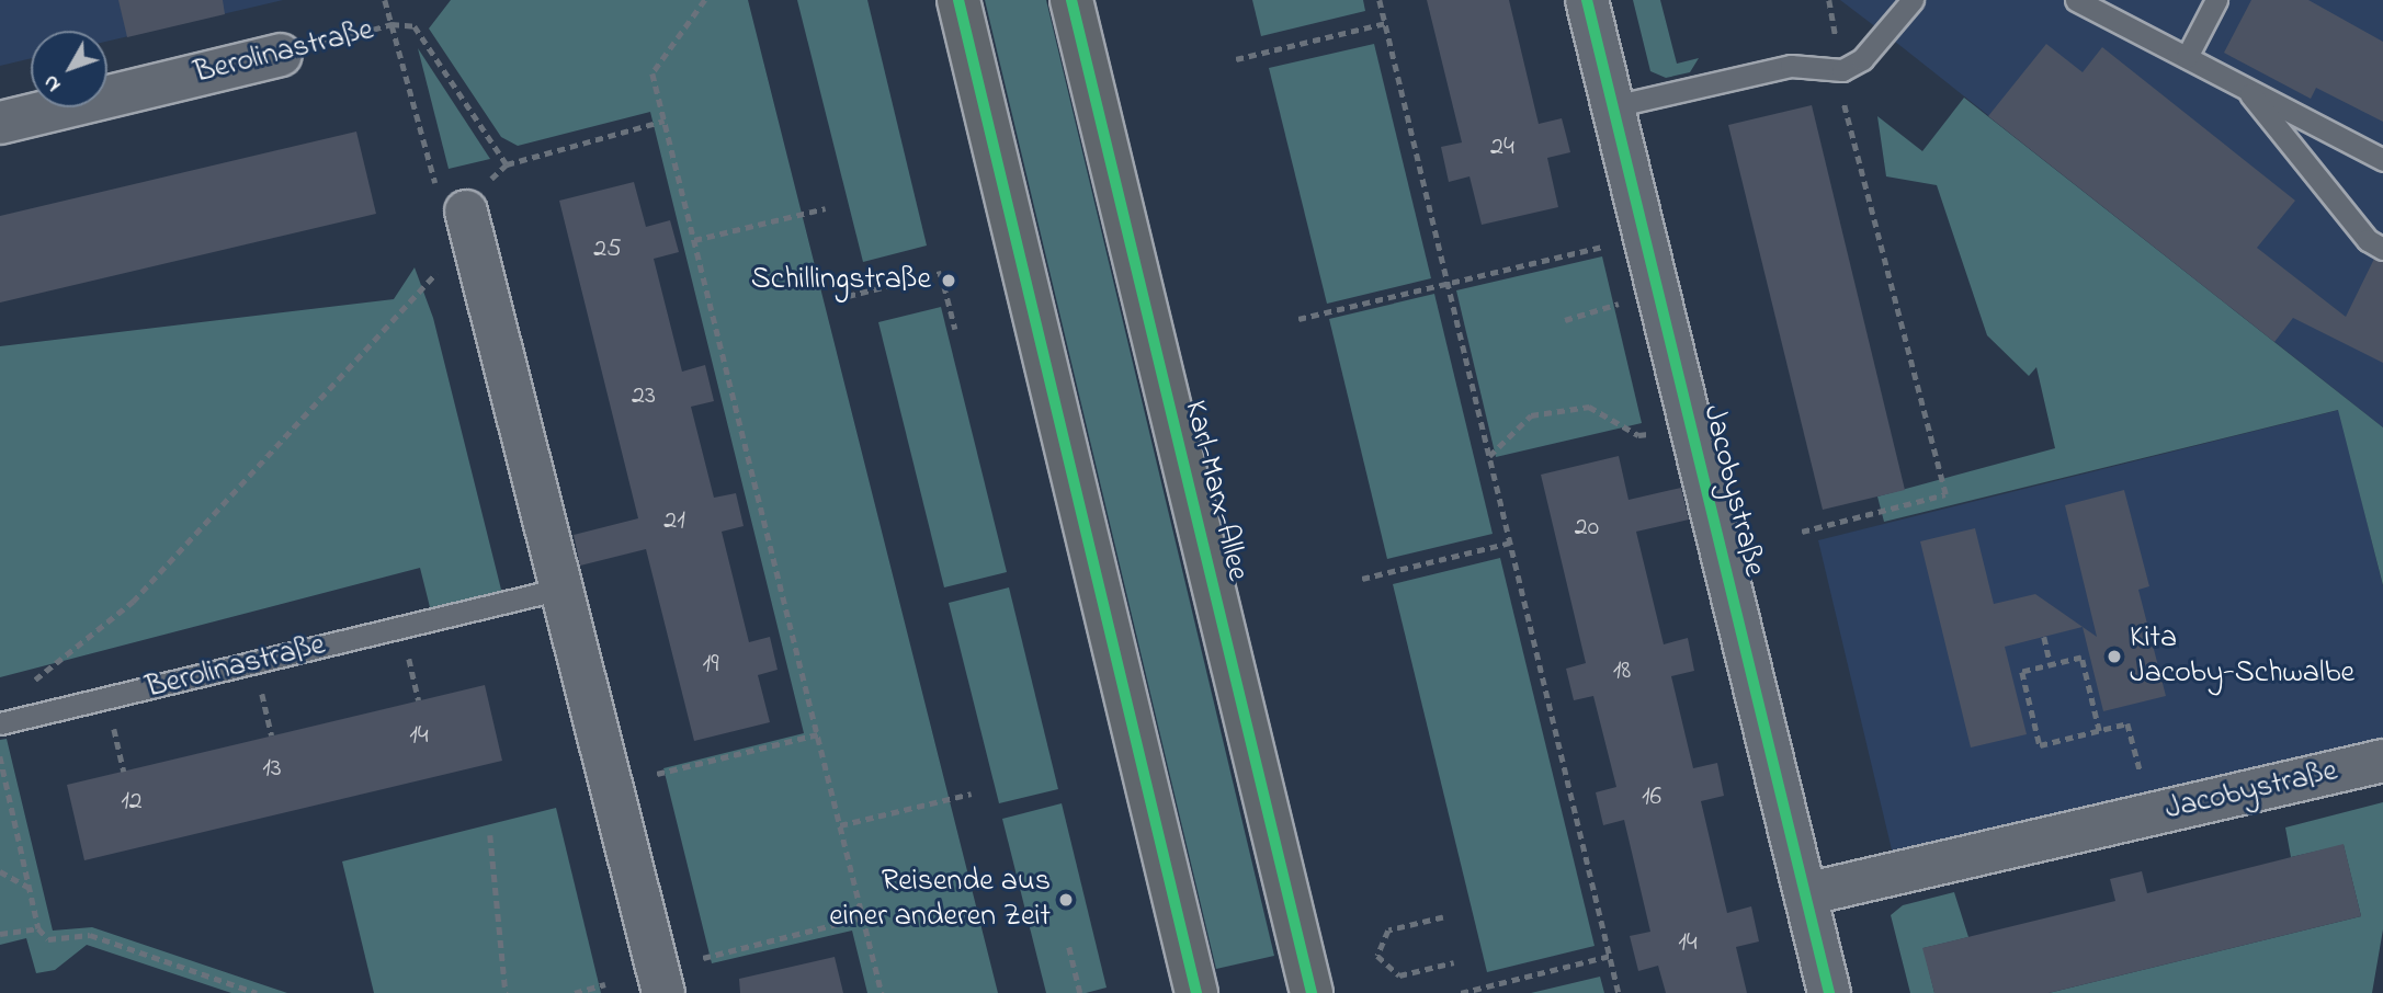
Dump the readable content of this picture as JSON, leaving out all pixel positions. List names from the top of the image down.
{
  "streets": {
    "main road": ["Karl-Marx-Allee"],
    "street": ["Berolinastraße", "Jacobystraße"]
  },
  "places": ["Schillingstraße", "Kita Jacoby-Schwalbe", "Reisende aus einer anderen Zeit"],
  "house_numbers": [
    "24",
    "25",
    "23",
    "21",
    "20",
    "19",
    "18",
    "14",
    "13",
    "16",
    "12",
    "14"
  ],
  "north": "bottom left"
}
